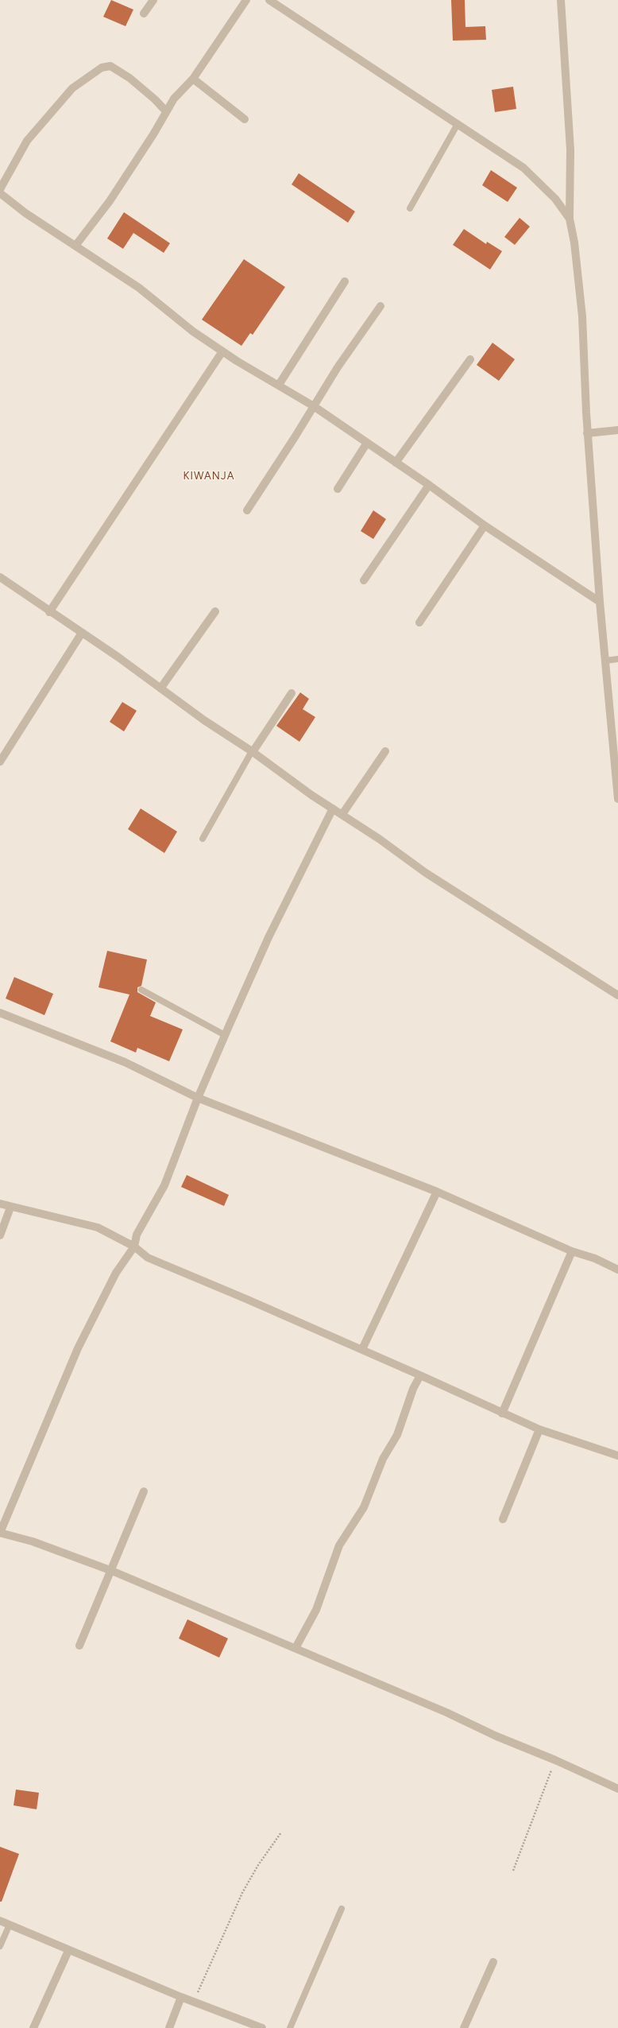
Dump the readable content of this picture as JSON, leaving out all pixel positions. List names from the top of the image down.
{
  "districts": ["KIWANJA"]
}
